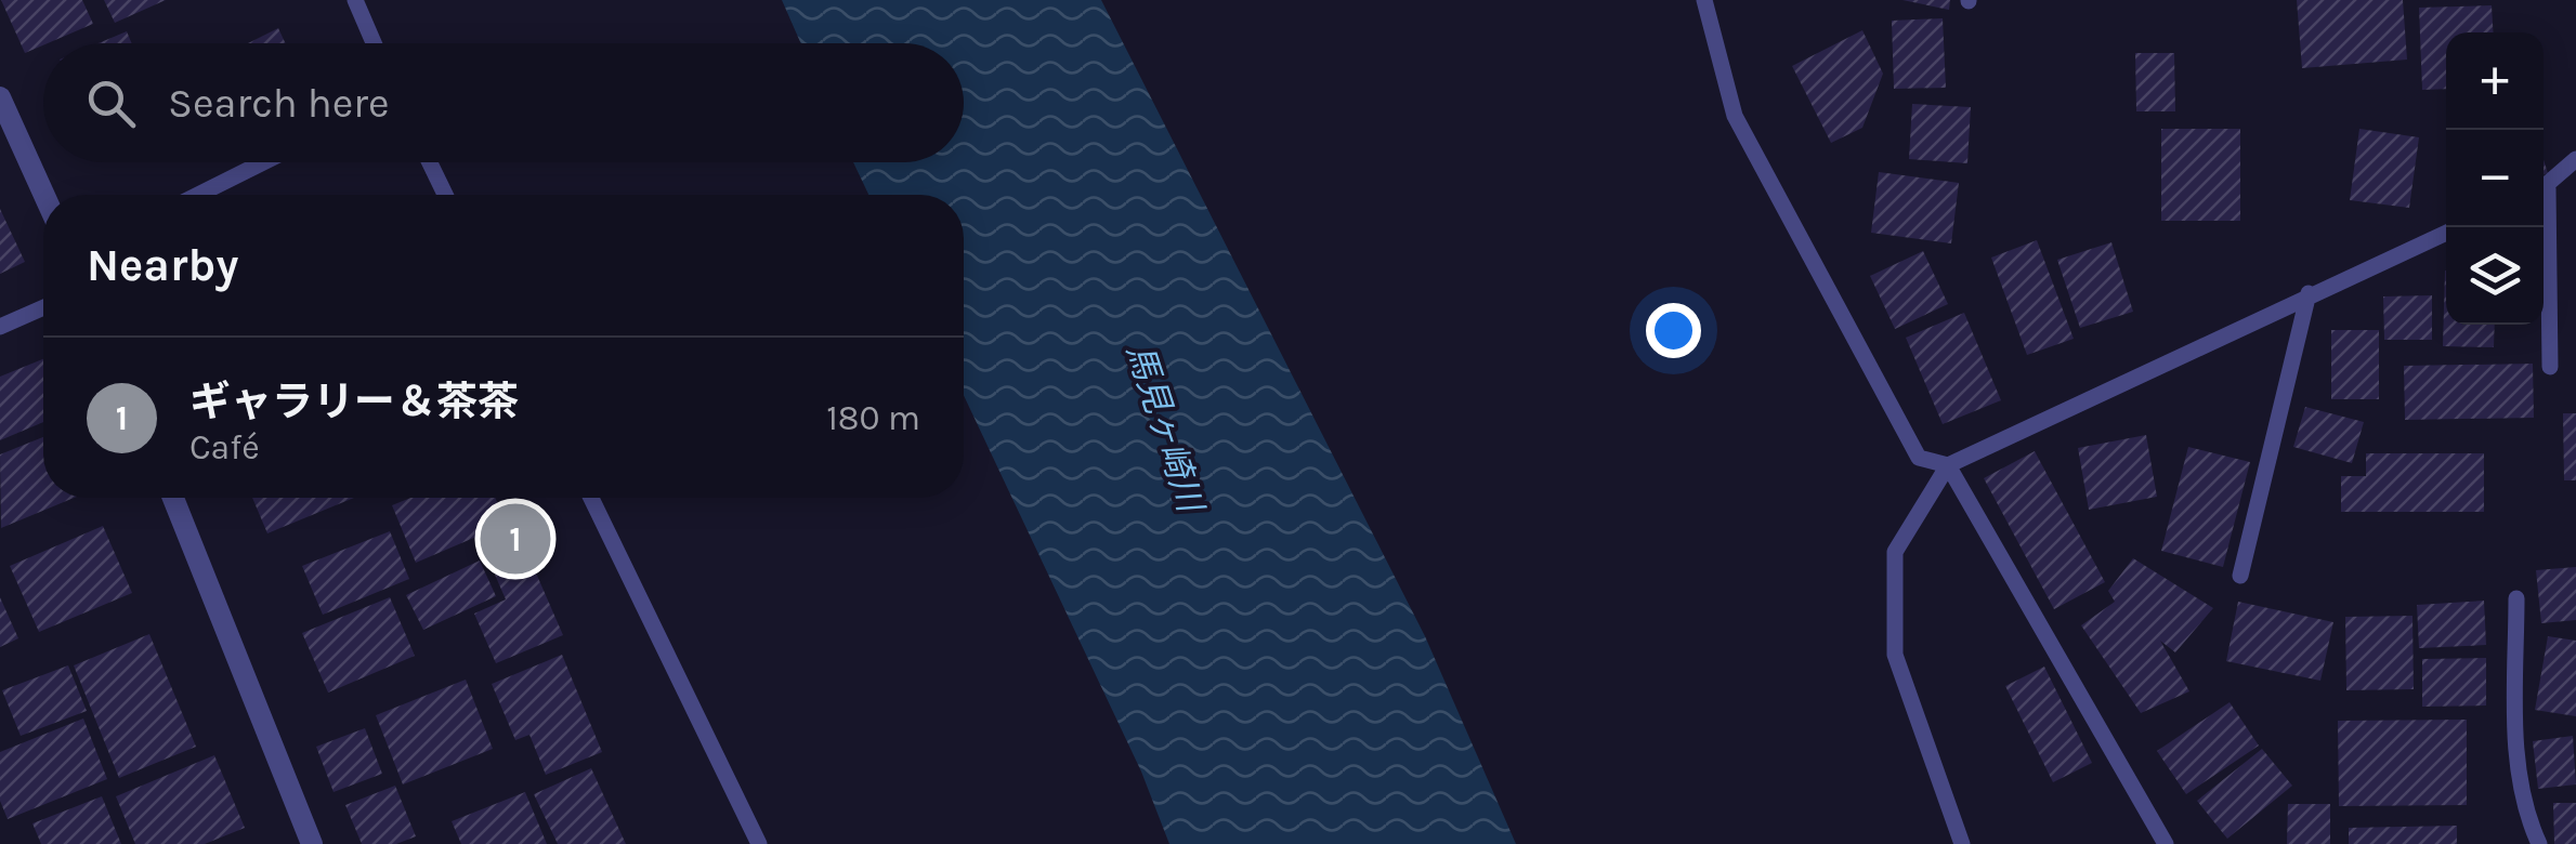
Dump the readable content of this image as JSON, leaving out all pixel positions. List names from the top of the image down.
{
  "water": ["馬見ヶ崎川"],
  "page": {
    "map_buttons": ["+", "−"],
    "search": "Search here",
    "heading": "Nearby",
    "list": [
      {
        "mark": "1",
        "name": "ギャラリー＆茶茶",
        "note": "Café",
        "value": "180 m"
      }
    ],
    "pins": "1"
  }
}
